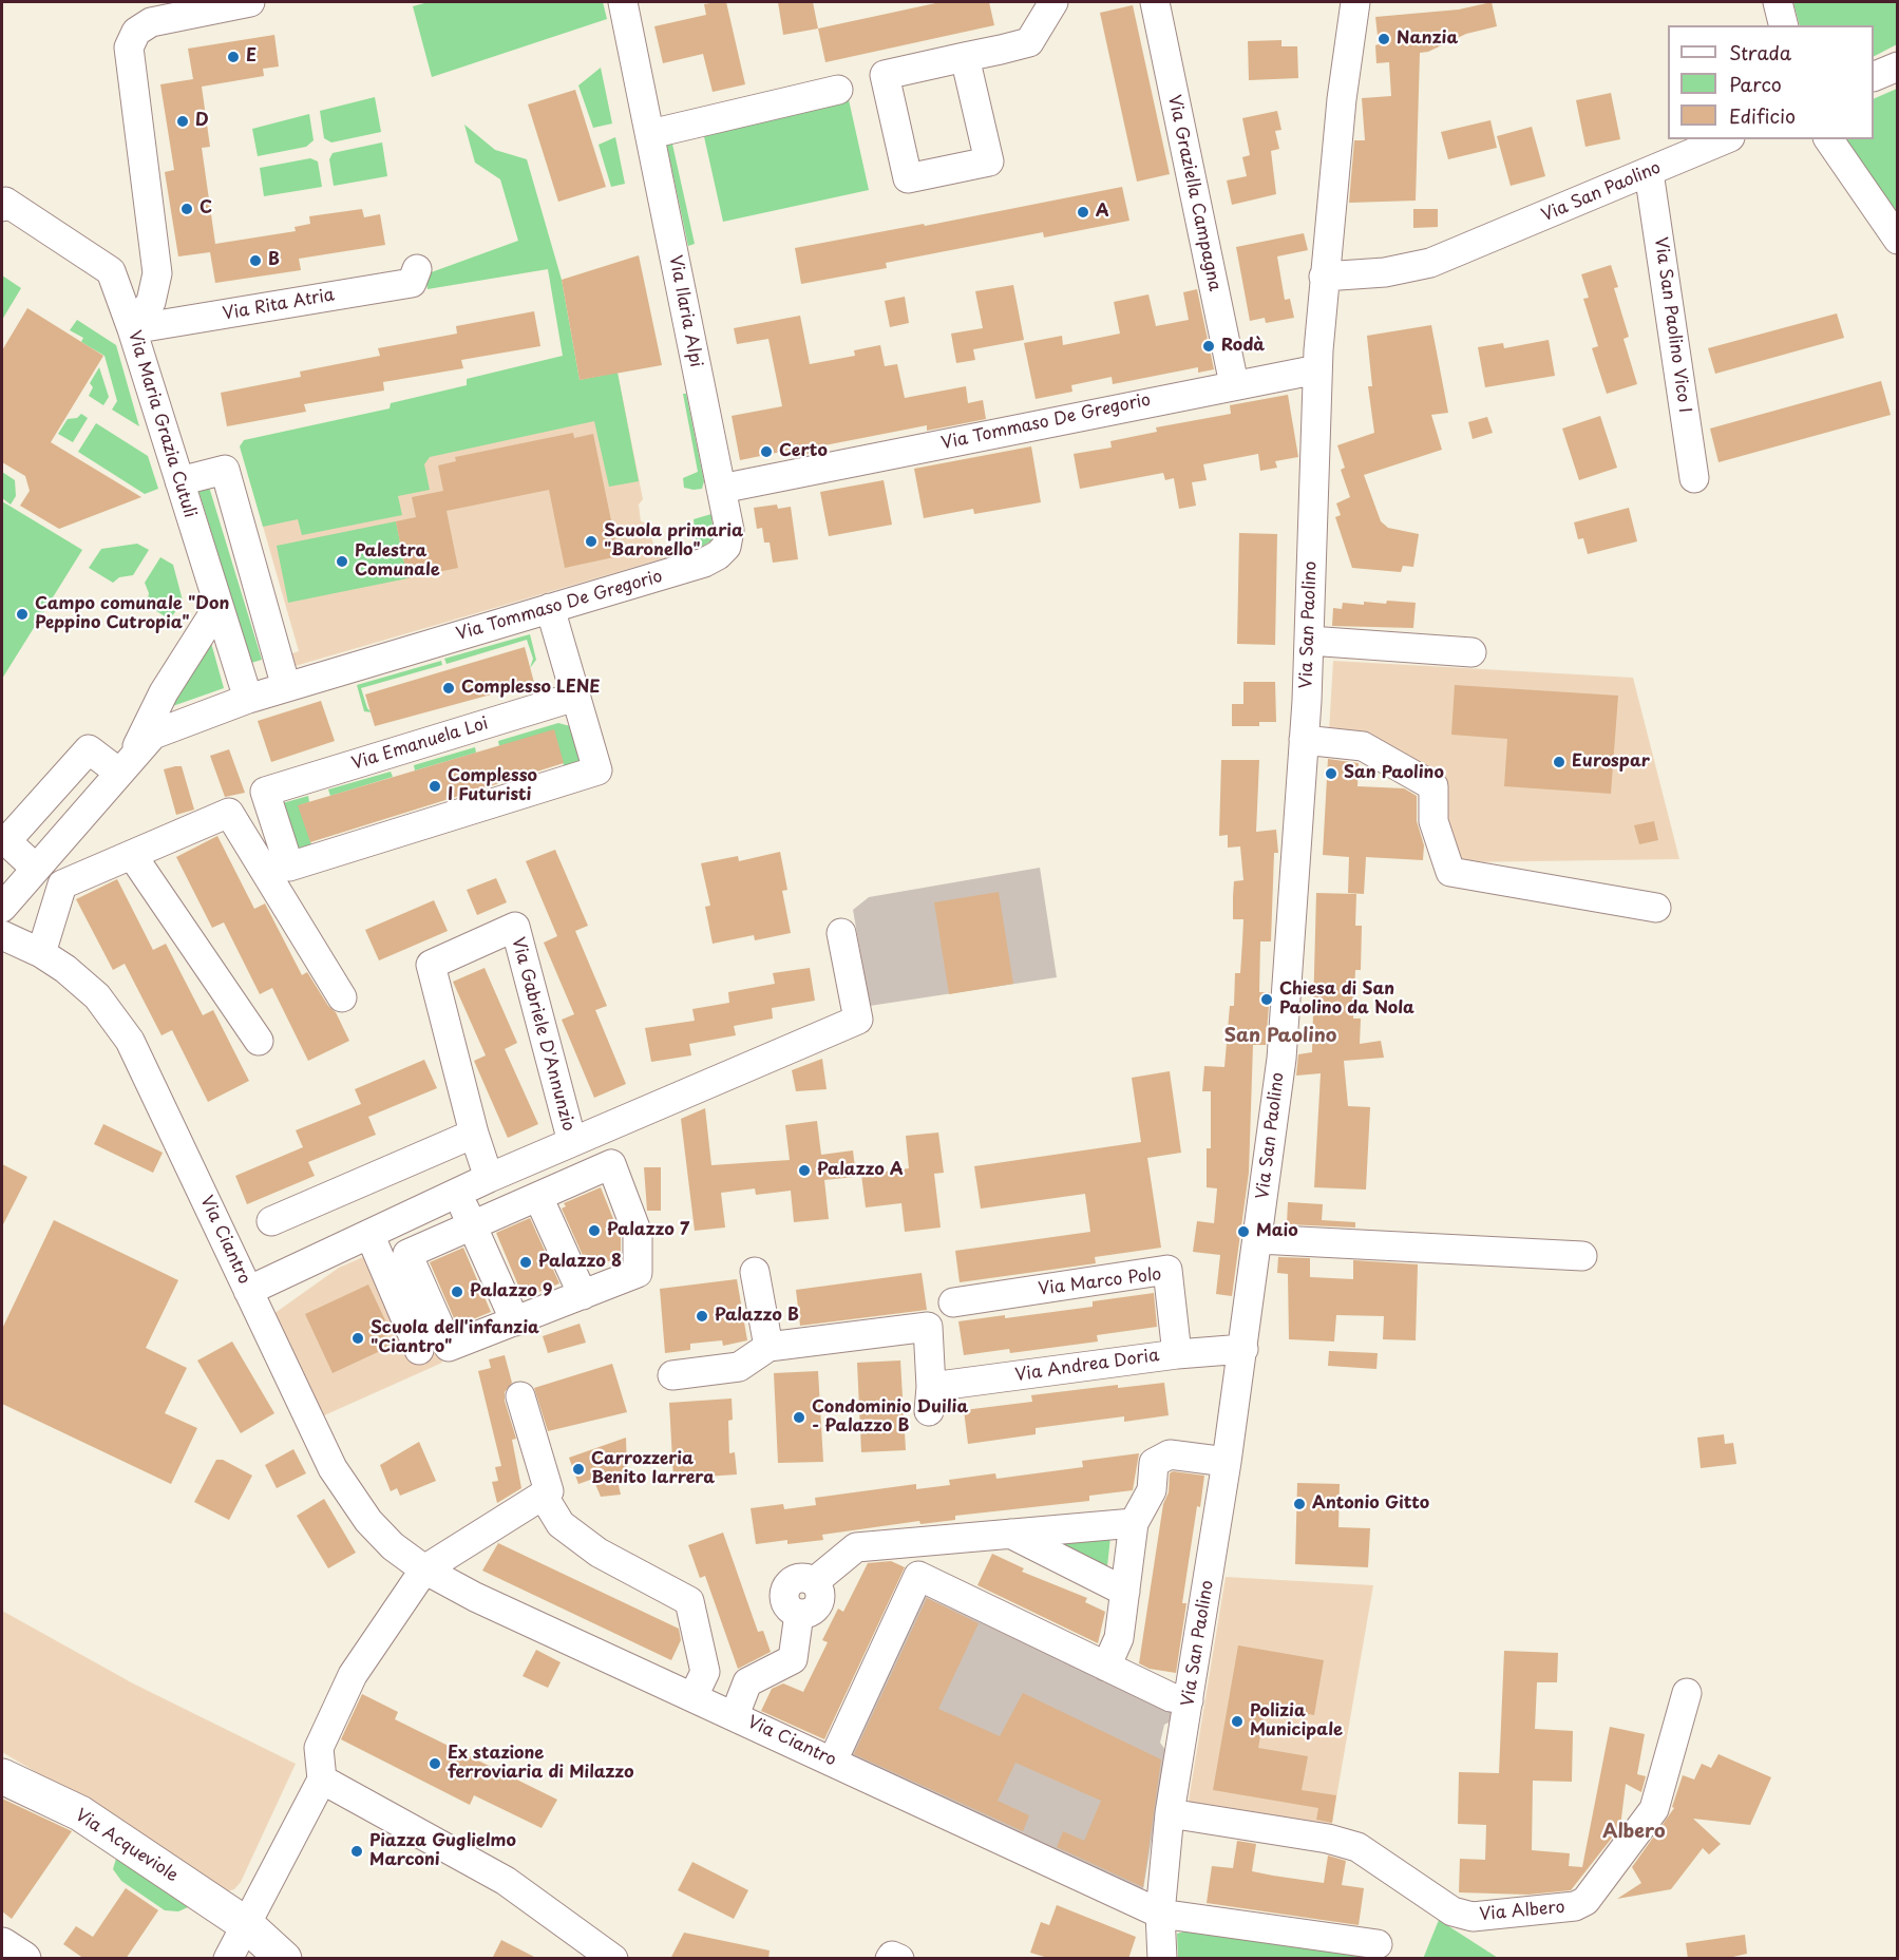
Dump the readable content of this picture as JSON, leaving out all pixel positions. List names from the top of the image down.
{
  "streets": {
    "main road": ["Via Acqueviole"],
    "street": [
      "Via San Paolino",
      "Via Graziella Campagna",
      "Via Rita Atria",
      "Via Ilaria Alpi",
      "Via San Paolino Vico I",
      "Via Tommaso De Gregorio",
      "Via Maria Grazia Cutuli",
      "Via Emanuela Loi",
      "Via Gabriele D'Annunzio",
      "Via Ciantro",
      "Via Marco Polo",
      "Via Andrea Doria",
      "Via Albero"
    ]
  },
  "crossings": [
    ["Via San Paolino", "Via San Paolino Vico I"],
    ["Via San Paolino", "Via Tommaso De Gregorio"],
    ["Via San Paolino", "Via Ciantro"],
    ["Via San Paolino", "Via Andrea Doria"],
    ["Via San Paolino", "Via Albero"],
    ["Via Graziella Campagna", "Via Tommaso De Gregorio"],
    ["Via Rita Atria", "Via Maria Grazia Cutuli"],
    ["Via Ilaria Alpi", "Via Tommaso De Gregorio"],
    ["Via Tommaso De Gregorio", "Via Maria Grazia Cutuli"],
    ["Via Gabriele D'Annunzio", "Via Ciantro"],
    ["Via Marco Polo", "Via Andrea Doria"]
  ],
  "districts": ["San Paolino", "Albero"],
  "places": [
    "Nanzia",
    "E",
    "D",
    "C",
    "A",
    "B",
    "Rodà",
    "Certo",
    "Scuola primaria \"Baronello\"",
    "Palestra Comunale",
    "Campo comunale \"Don Peppino Cutropia\"",
    "Complesso LENE",
    "Eurospar",
    "San Paolino",
    "Complesso I Futuristi",
    "Chiesa di San Paolino da Nola",
    "Palazzo A",
    "Palazzo 7",
    "Maio",
    "Palazzo 8",
    "Palazzo 9",
    "Palazzo B",
    "Scuola dell'infanzia \"Ciantro\"",
    "Condominio Duilia - Palazzo B",
    "Carrozzeria Benito Iarrera",
    "Antonio Gitto",
    "Polizia Municipale",
    "Ex stazione ferroviaria di Milazzo",
    "Piazza Guglielmo Marconi"
  ],
  "legend": ["Strada", "Parco", "Edificio"]
}
